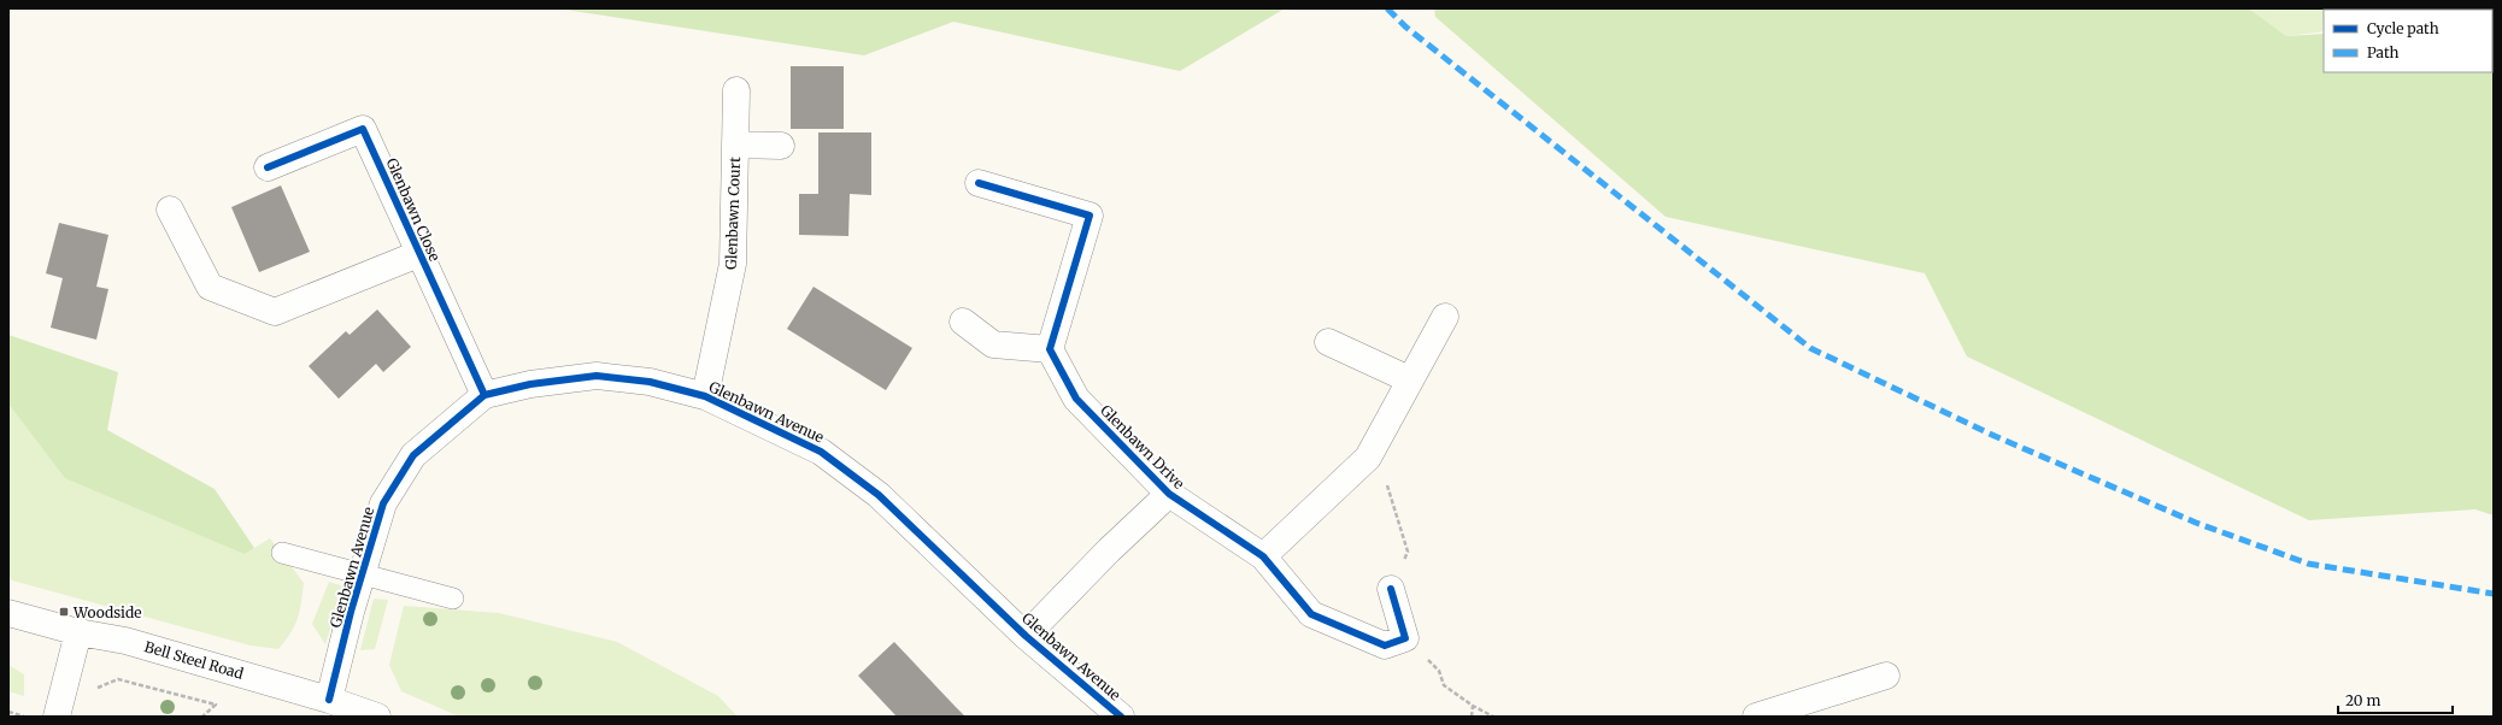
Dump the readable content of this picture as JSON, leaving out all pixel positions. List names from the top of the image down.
{
  "streets": {
    "street": [
      "Glenbawn Close",
      "Glenbawn Court",
      "Glenbawn Avenue",
      "Glenbawn Drive",
      "Bell Steel Road"
    ]
  },
  "crossings": [
    ["Glenbawn Close", "Glenbawn Avenue"],
    ["Glenbawn Court", "Glenbawn Avenue"],
    ["Glenbawn Avenue", "Glenbawn Drive"],
    ["Glenbawn Avenue", "Bell Steel Road"]
  ],
  "places": {
    "transit": ["Woodside"]
  },
  "legend": ["Cycle path", "Path"],
  "scale_bar": "20 m"
}
